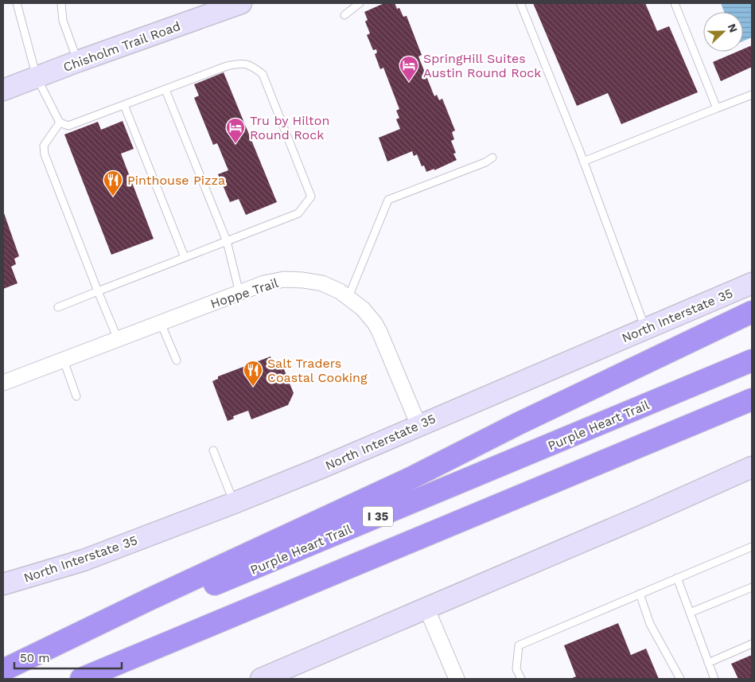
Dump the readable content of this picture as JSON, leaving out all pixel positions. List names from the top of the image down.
{
  "streets": {
    "highway": ["Purple Heart Trail", "I 35"],
    "main road": ["Chisholm Trail Road", "North Interstate 35"],
    "street": ["Hoppe Trail"]
  },
  "crossings": [
    ["Hoppe Trail", "North Interstate 35"]
  ],
  "places": {
    "hotel": ["SpringHill Suites Austin Round Rock", "Tru by Hilton Round Rock"],
    "restaurant": ["Pinthouse Pizza", "Salt Traders Coastal Cooking"]
  },
  "scale_bar": "50 m",
  "north": "right"
}
